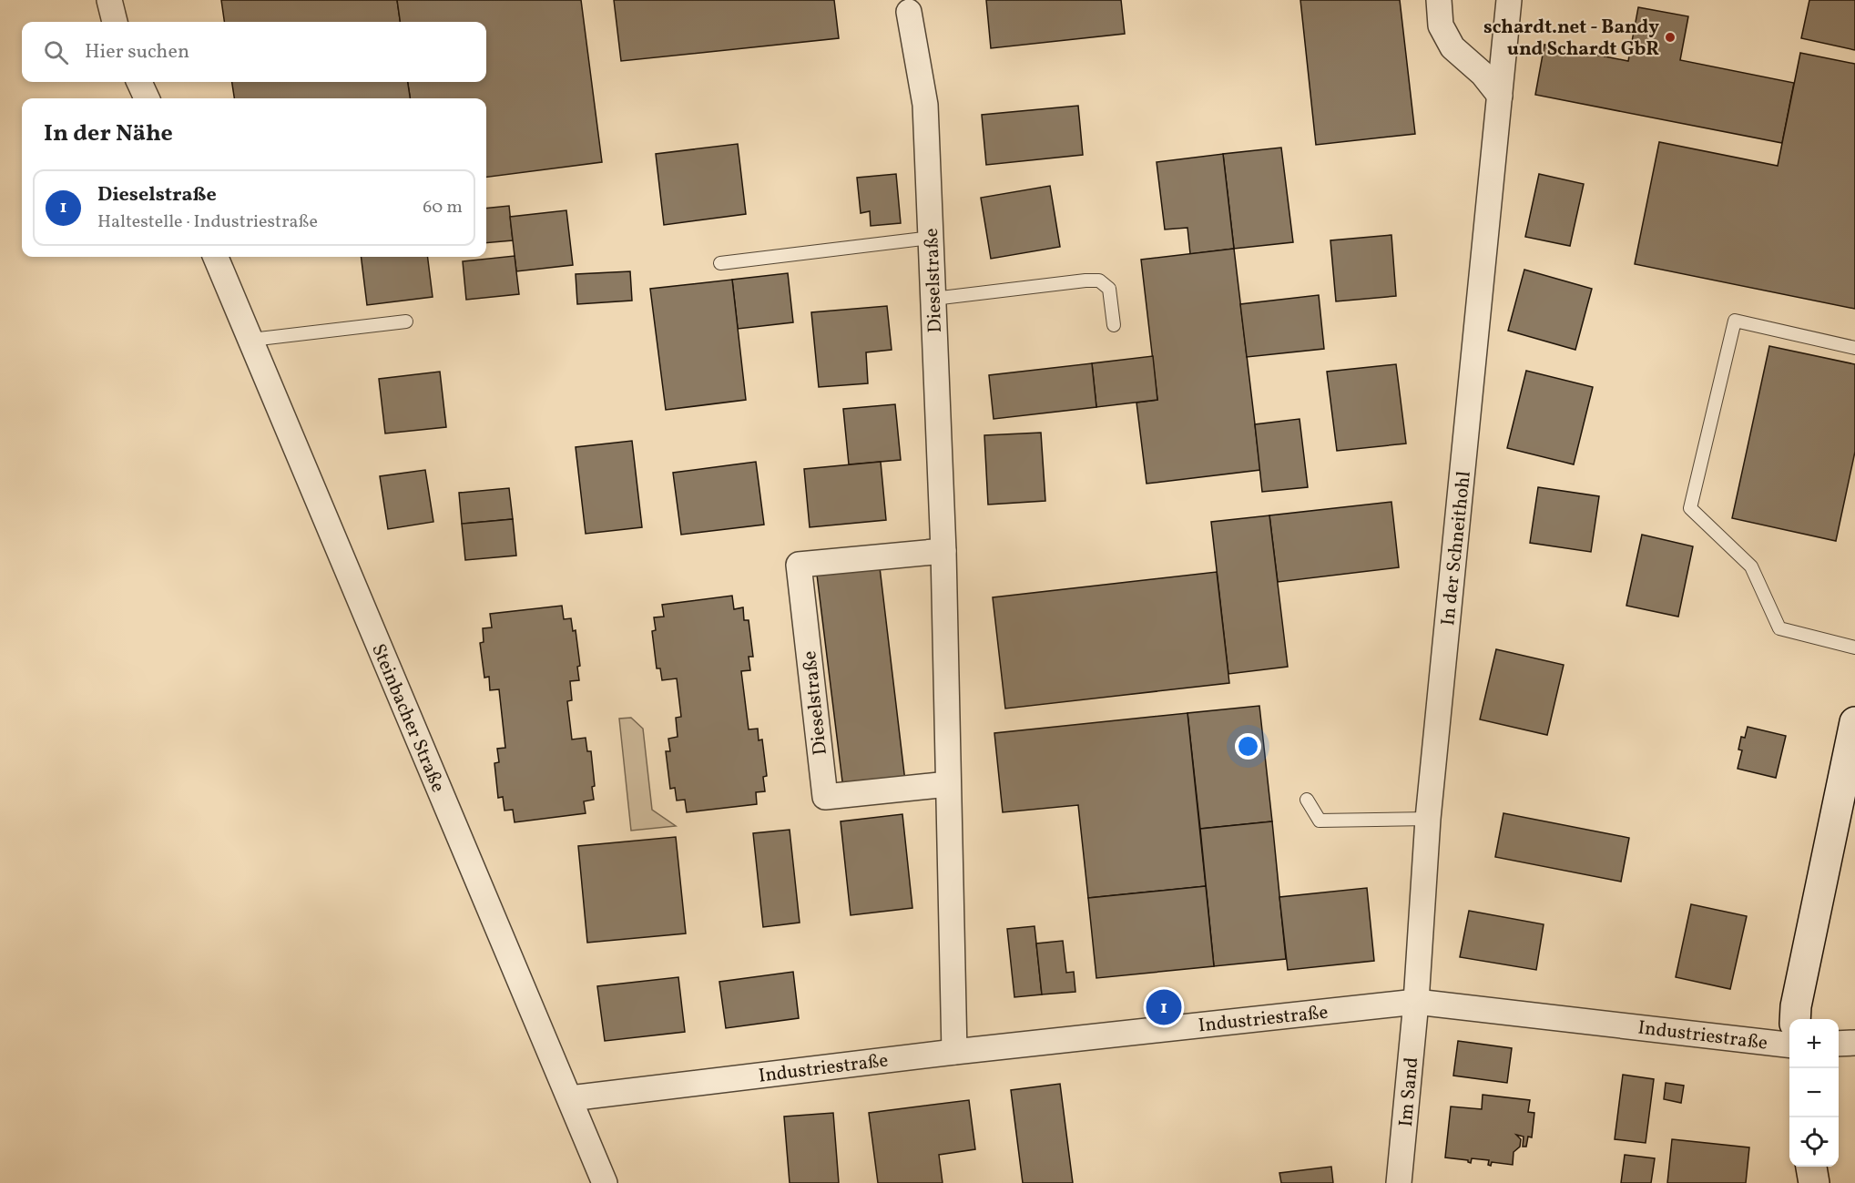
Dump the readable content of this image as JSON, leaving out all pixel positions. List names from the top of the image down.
{
  "streets": {
    "street": [
      "Dieselstraße",
      "In der Schneithohl",
      "Steinbacher Straße",
      "Industriestraße",
      "Im Sand"
    ]
  },
  "crossings": [
    ["Dieselstraße", "Industriestraße"],
    ["In der Schneithohl", "Industriestraße"],
    ["In der Schneithohl", "Im Sand"],
    ["Steinbacher Straße", "Industriestraße"],
    ["Industriestraße", "Im Sand"]
  ],
  "places": ["schardt.net - Bandy und Schardt GbR"],
  "page": {
    "search": "Hier suchen",
    "heading": "In der Nähe",
    "list": [
      {
        "mark": "1",
        "name": "Dieselstraße",
        "note": "Haltestelle · Industriestraße",
        "value": "60 m"
      }
    ],
    "pins": "1",
    "map_buttons": ["+", "−"]
  }
}
